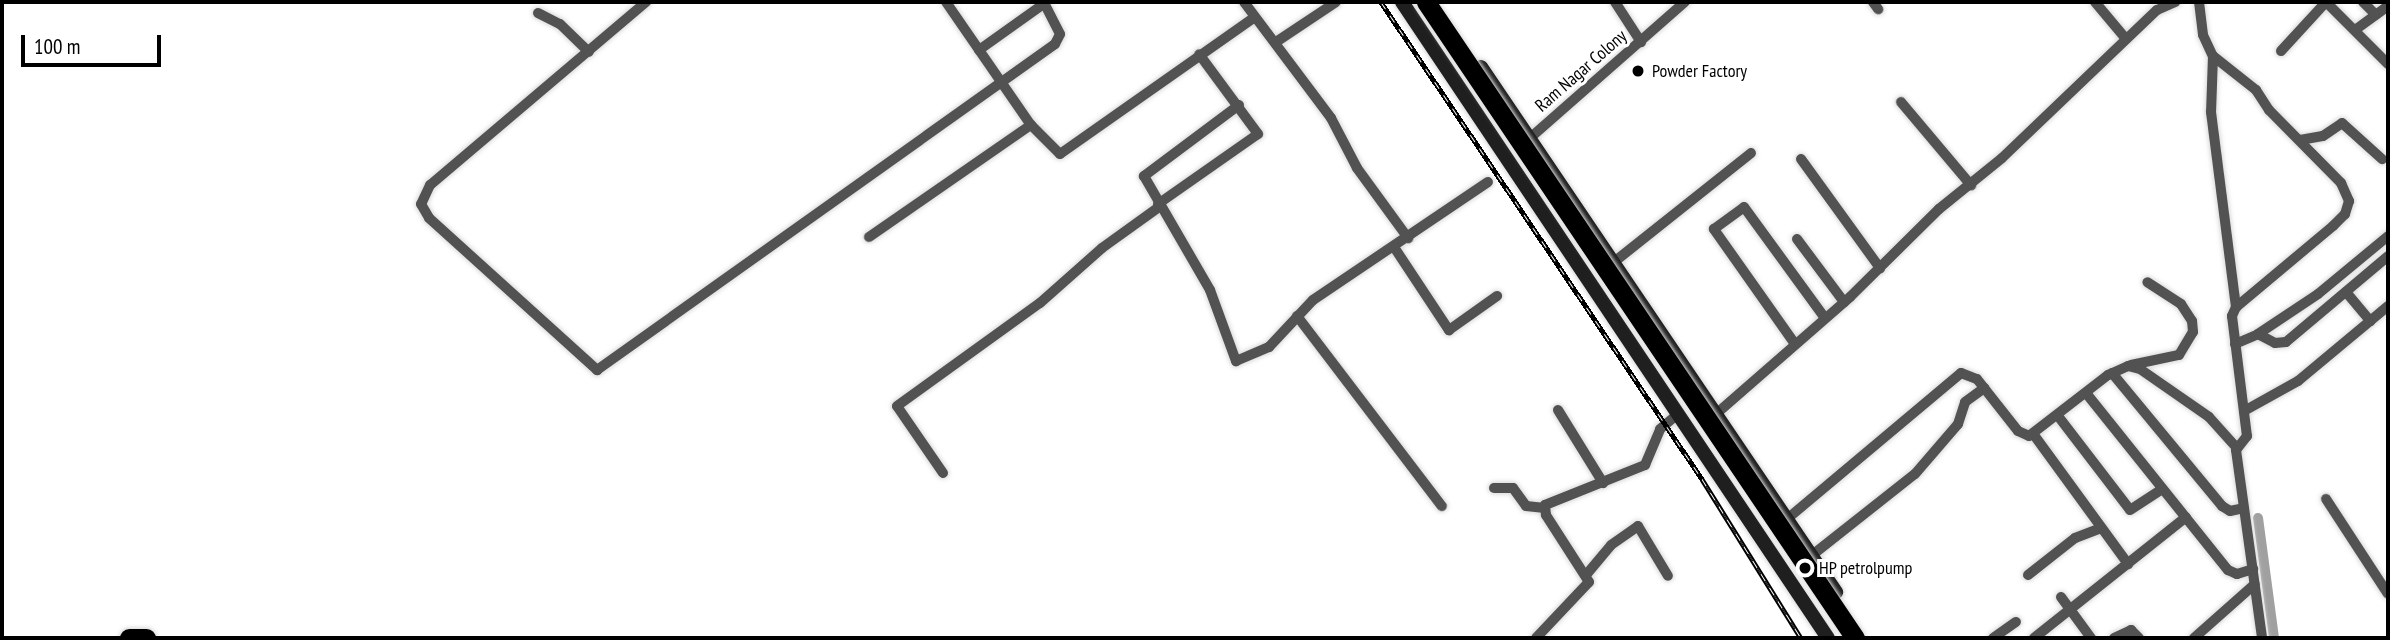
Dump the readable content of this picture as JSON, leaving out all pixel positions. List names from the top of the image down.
{
  "streets": {
    "street": ["Ram Nagar Colony"]
  },
  "places": ["Powder Factory", "HP petrolpump"],
  "scale_bar": "100 m"
}
